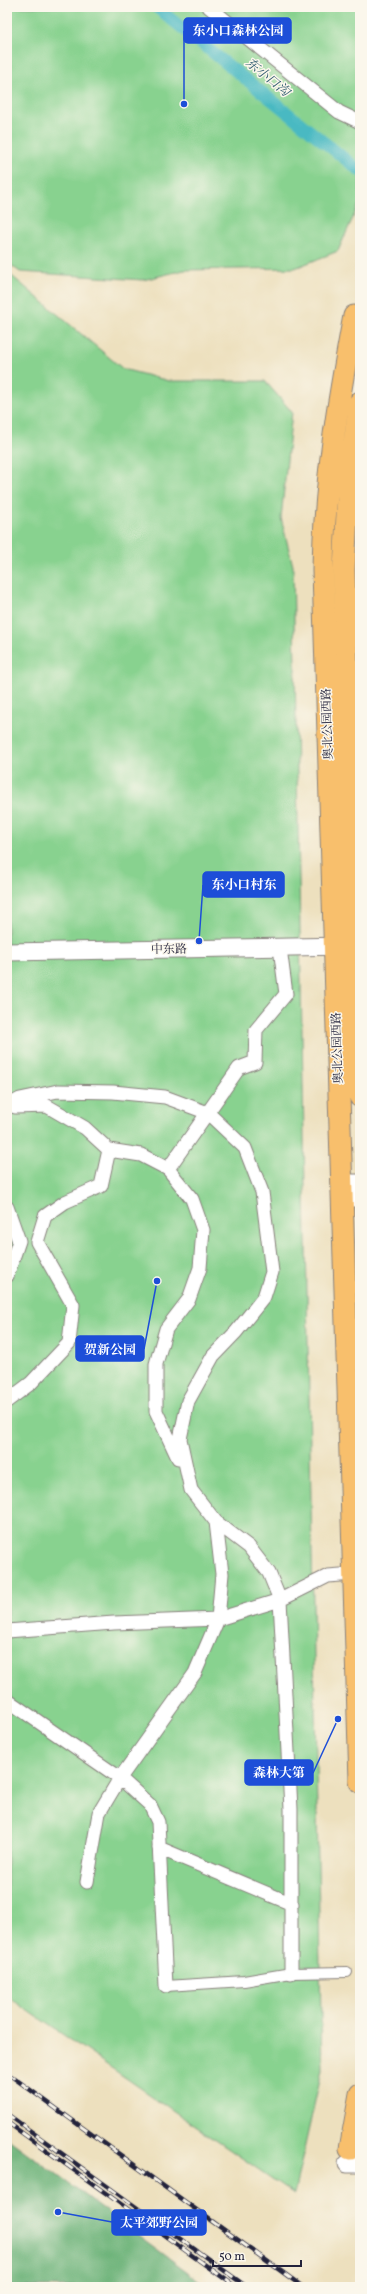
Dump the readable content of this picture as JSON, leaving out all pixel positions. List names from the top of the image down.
{
  "streets": {
    "main road": ["奥北公园西路"],
    "street": ["中东路"]
  },
  "crossings": [
    ["奥北公园西路", "中东路"]
  ],
  "water": ["东小口沟"],
  "places": [
    "东小口森林公园",
    "东小口村东",
    "贺新公园",
    "森林大第",
    "太平郊野公园"
  ],
  "scale_bar": "50 m"
}
